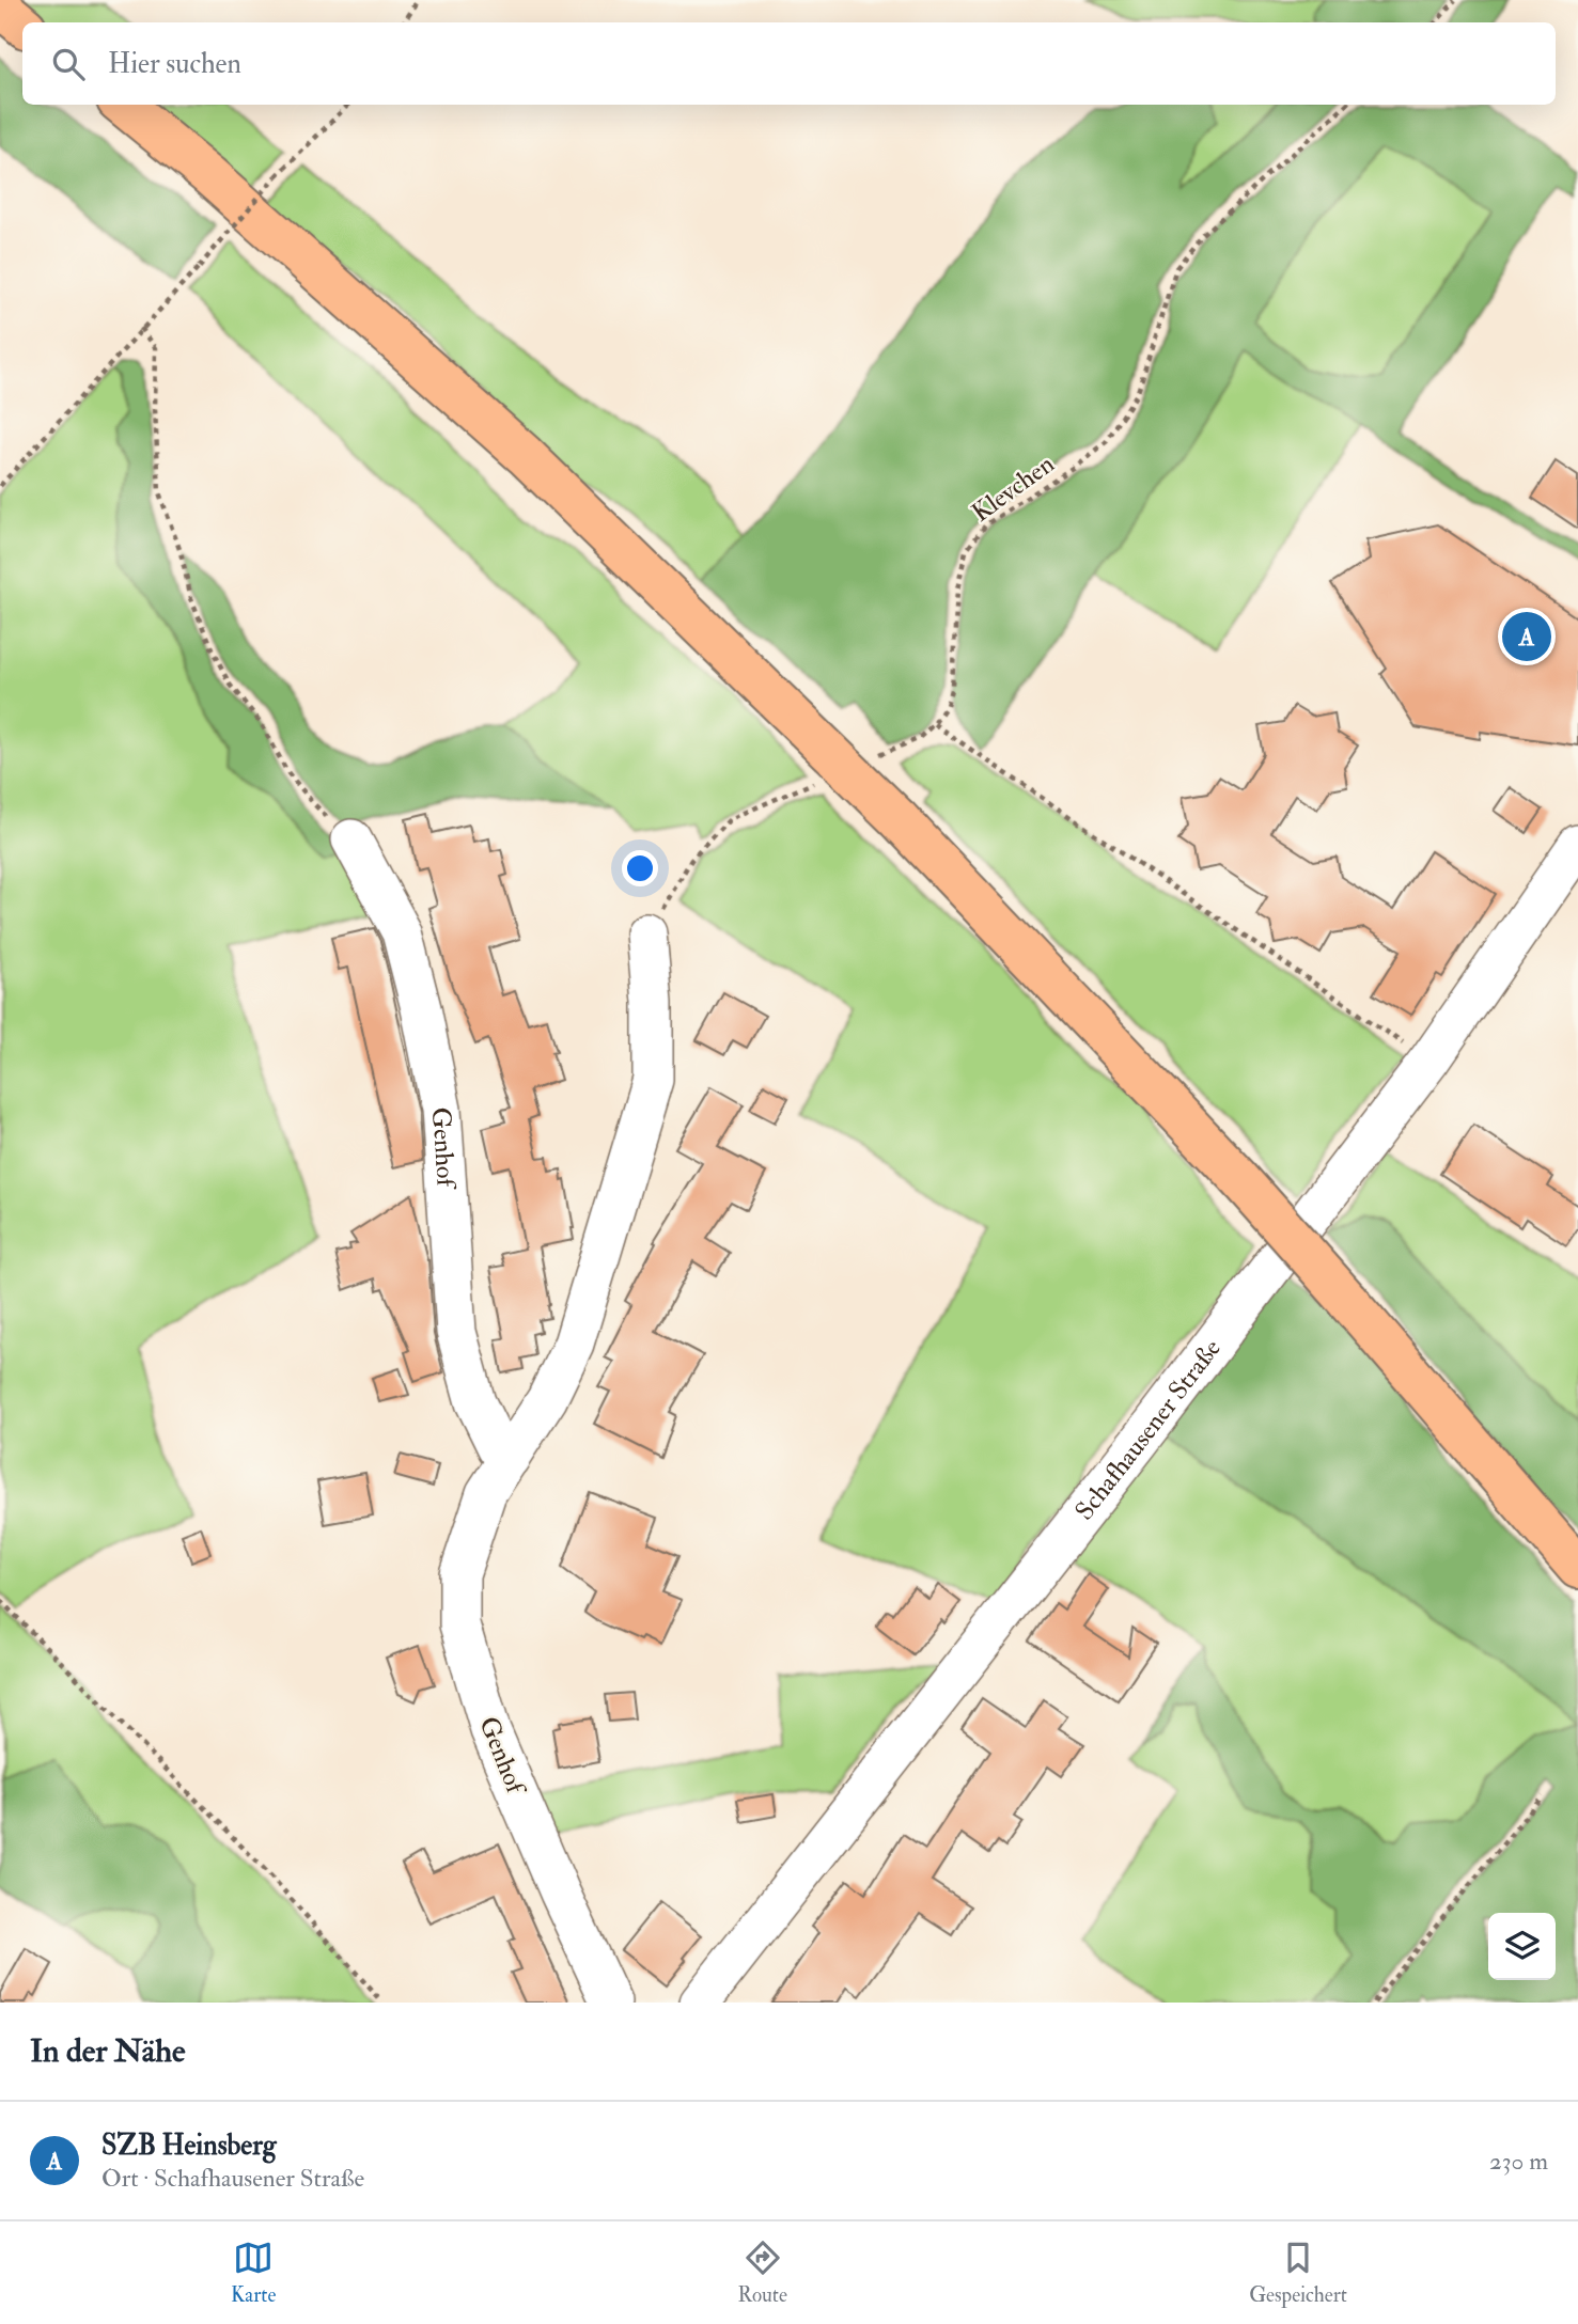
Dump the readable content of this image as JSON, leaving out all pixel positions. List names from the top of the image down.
{
  "streets": {
    "street": ["Genhof", "Schafhausener Straße"],
    "path": ["Klevchen"]
  },
  "page": {
    "search": "Hier suchen",
    "pins": "A",
    "heading": "In der Nähe",
    "list": [
      {
        "mark": "A",
        "name": "SZB Heinsberg",
        "note": "Ort · Schafhausener Straße",
        "value": "230 m"
      }
    ],
    "nav": ["Karte", "Route", "Gespeichert"]
  }
}
